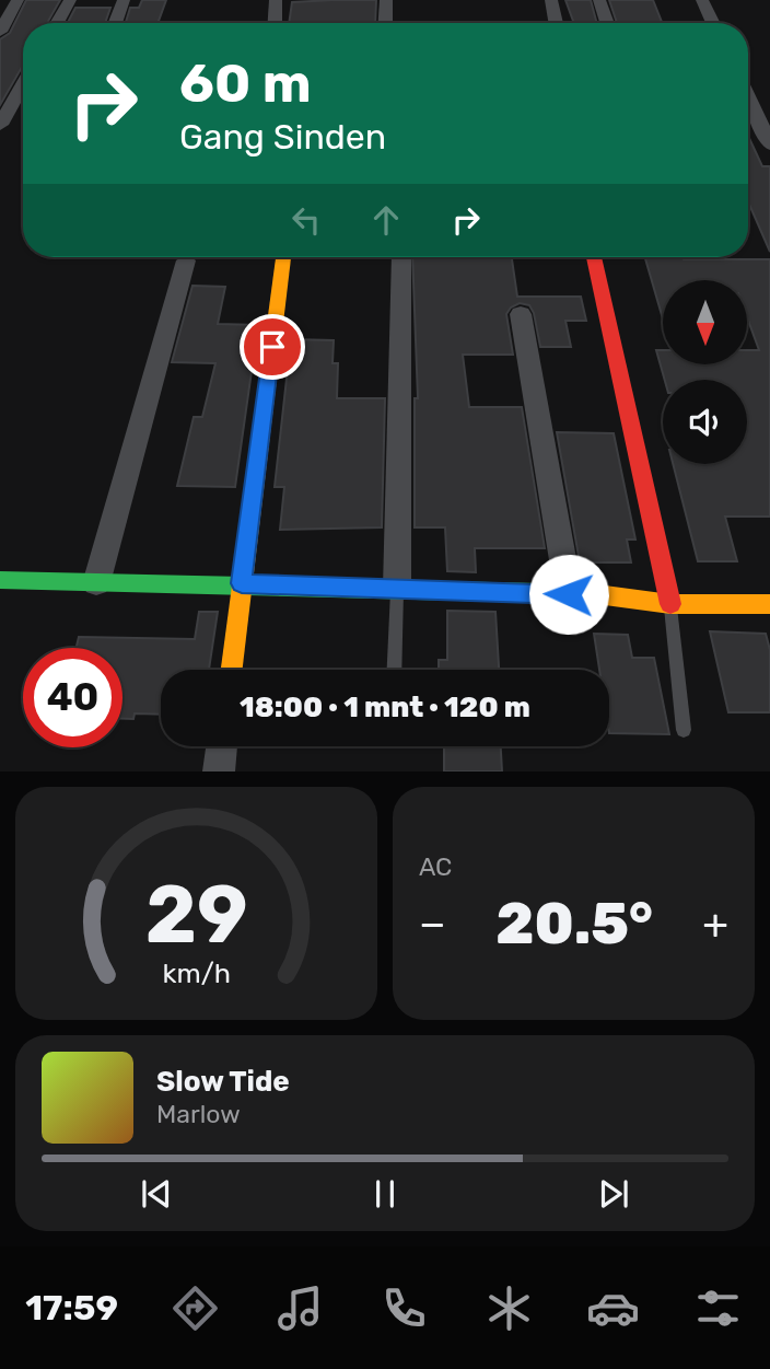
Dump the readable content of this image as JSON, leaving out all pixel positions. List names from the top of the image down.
{
  "north": "bottom",
  "page": {
    "turn": ["60 m", "Gang Sinden"],
    "limit": "40",
    "trip": "18:00 · 1 mnt · 120 m",
    "tile": "AC",
    "heat": ["−", "20.5°", "+"],
    "song": ["Slow Tide", "Marlow"],
    "tabs": "17:59",
    "gauge": ["29", "km/h"]
  }
}
